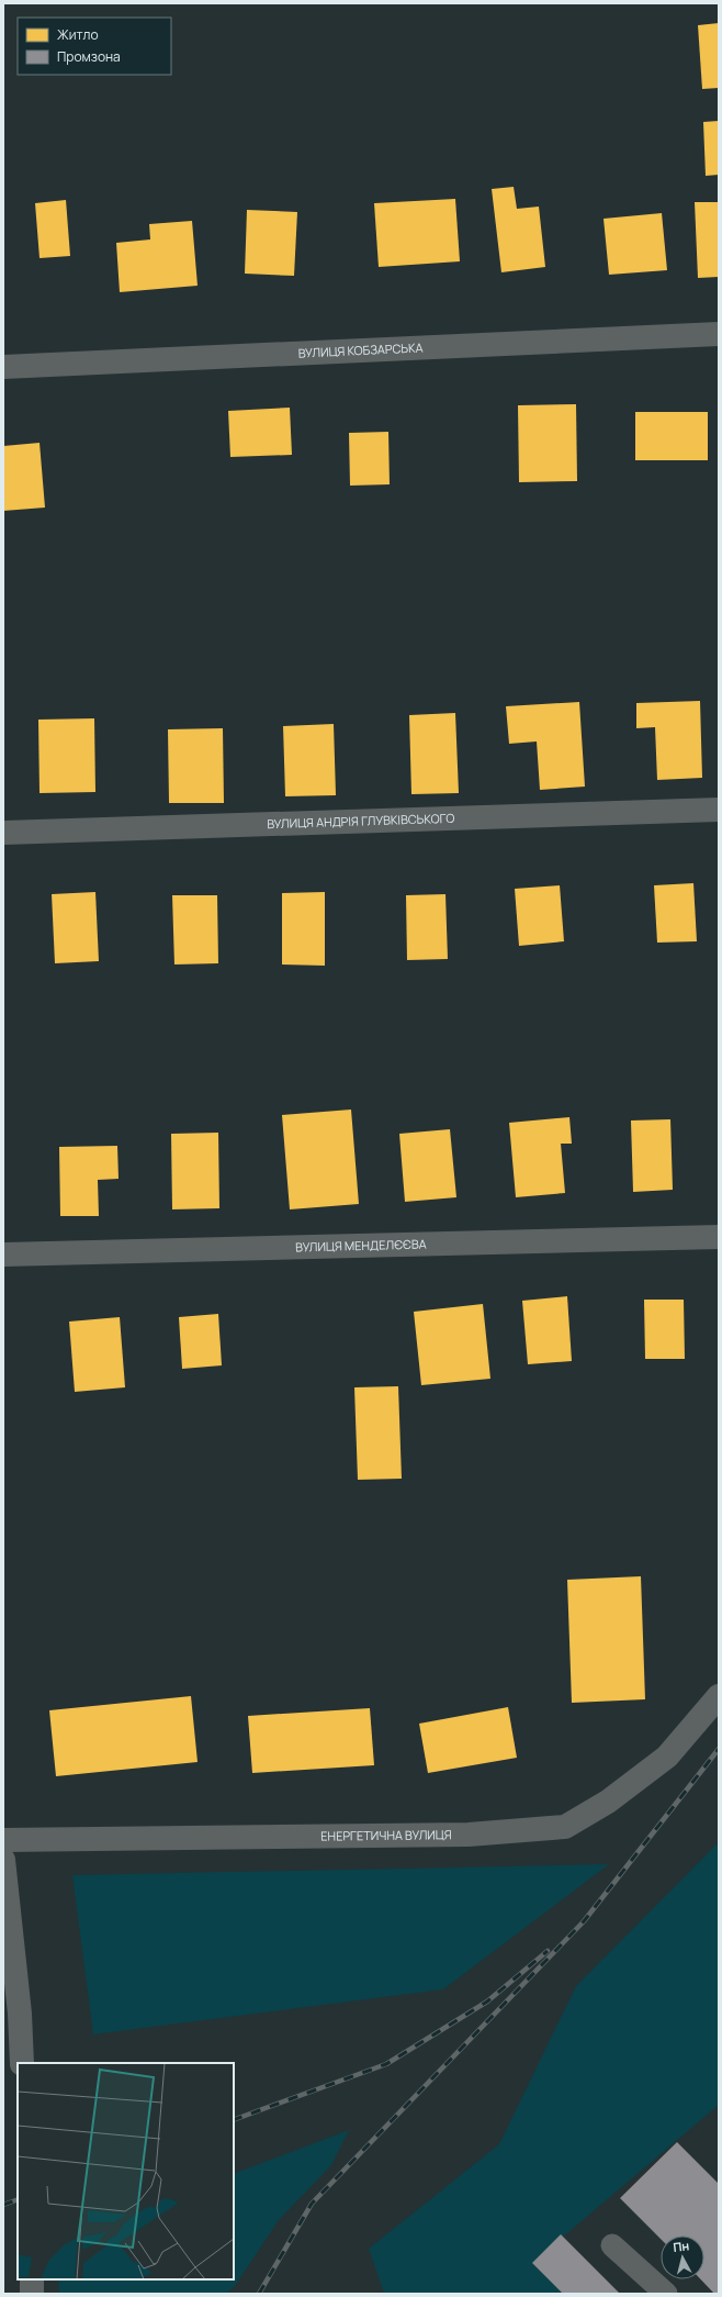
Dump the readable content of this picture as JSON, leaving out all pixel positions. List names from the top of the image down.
{
  "streets": {
    "street": [
      "ВУЛИЦЯ КОБЗАРСЬКА",
      "ВУЛИЦЯ АНДРІЯ ГЛУВКІВСЬКОГО",
      "ВУЛИЦЯ МЕНДЕЛЄЄВА",
      "ЕНЕРГЕТИЧНА ВУЛИЦЯ"
    ]
  },
  "legend": ["Житло", "Промзона"],
  "north": "top"
}
